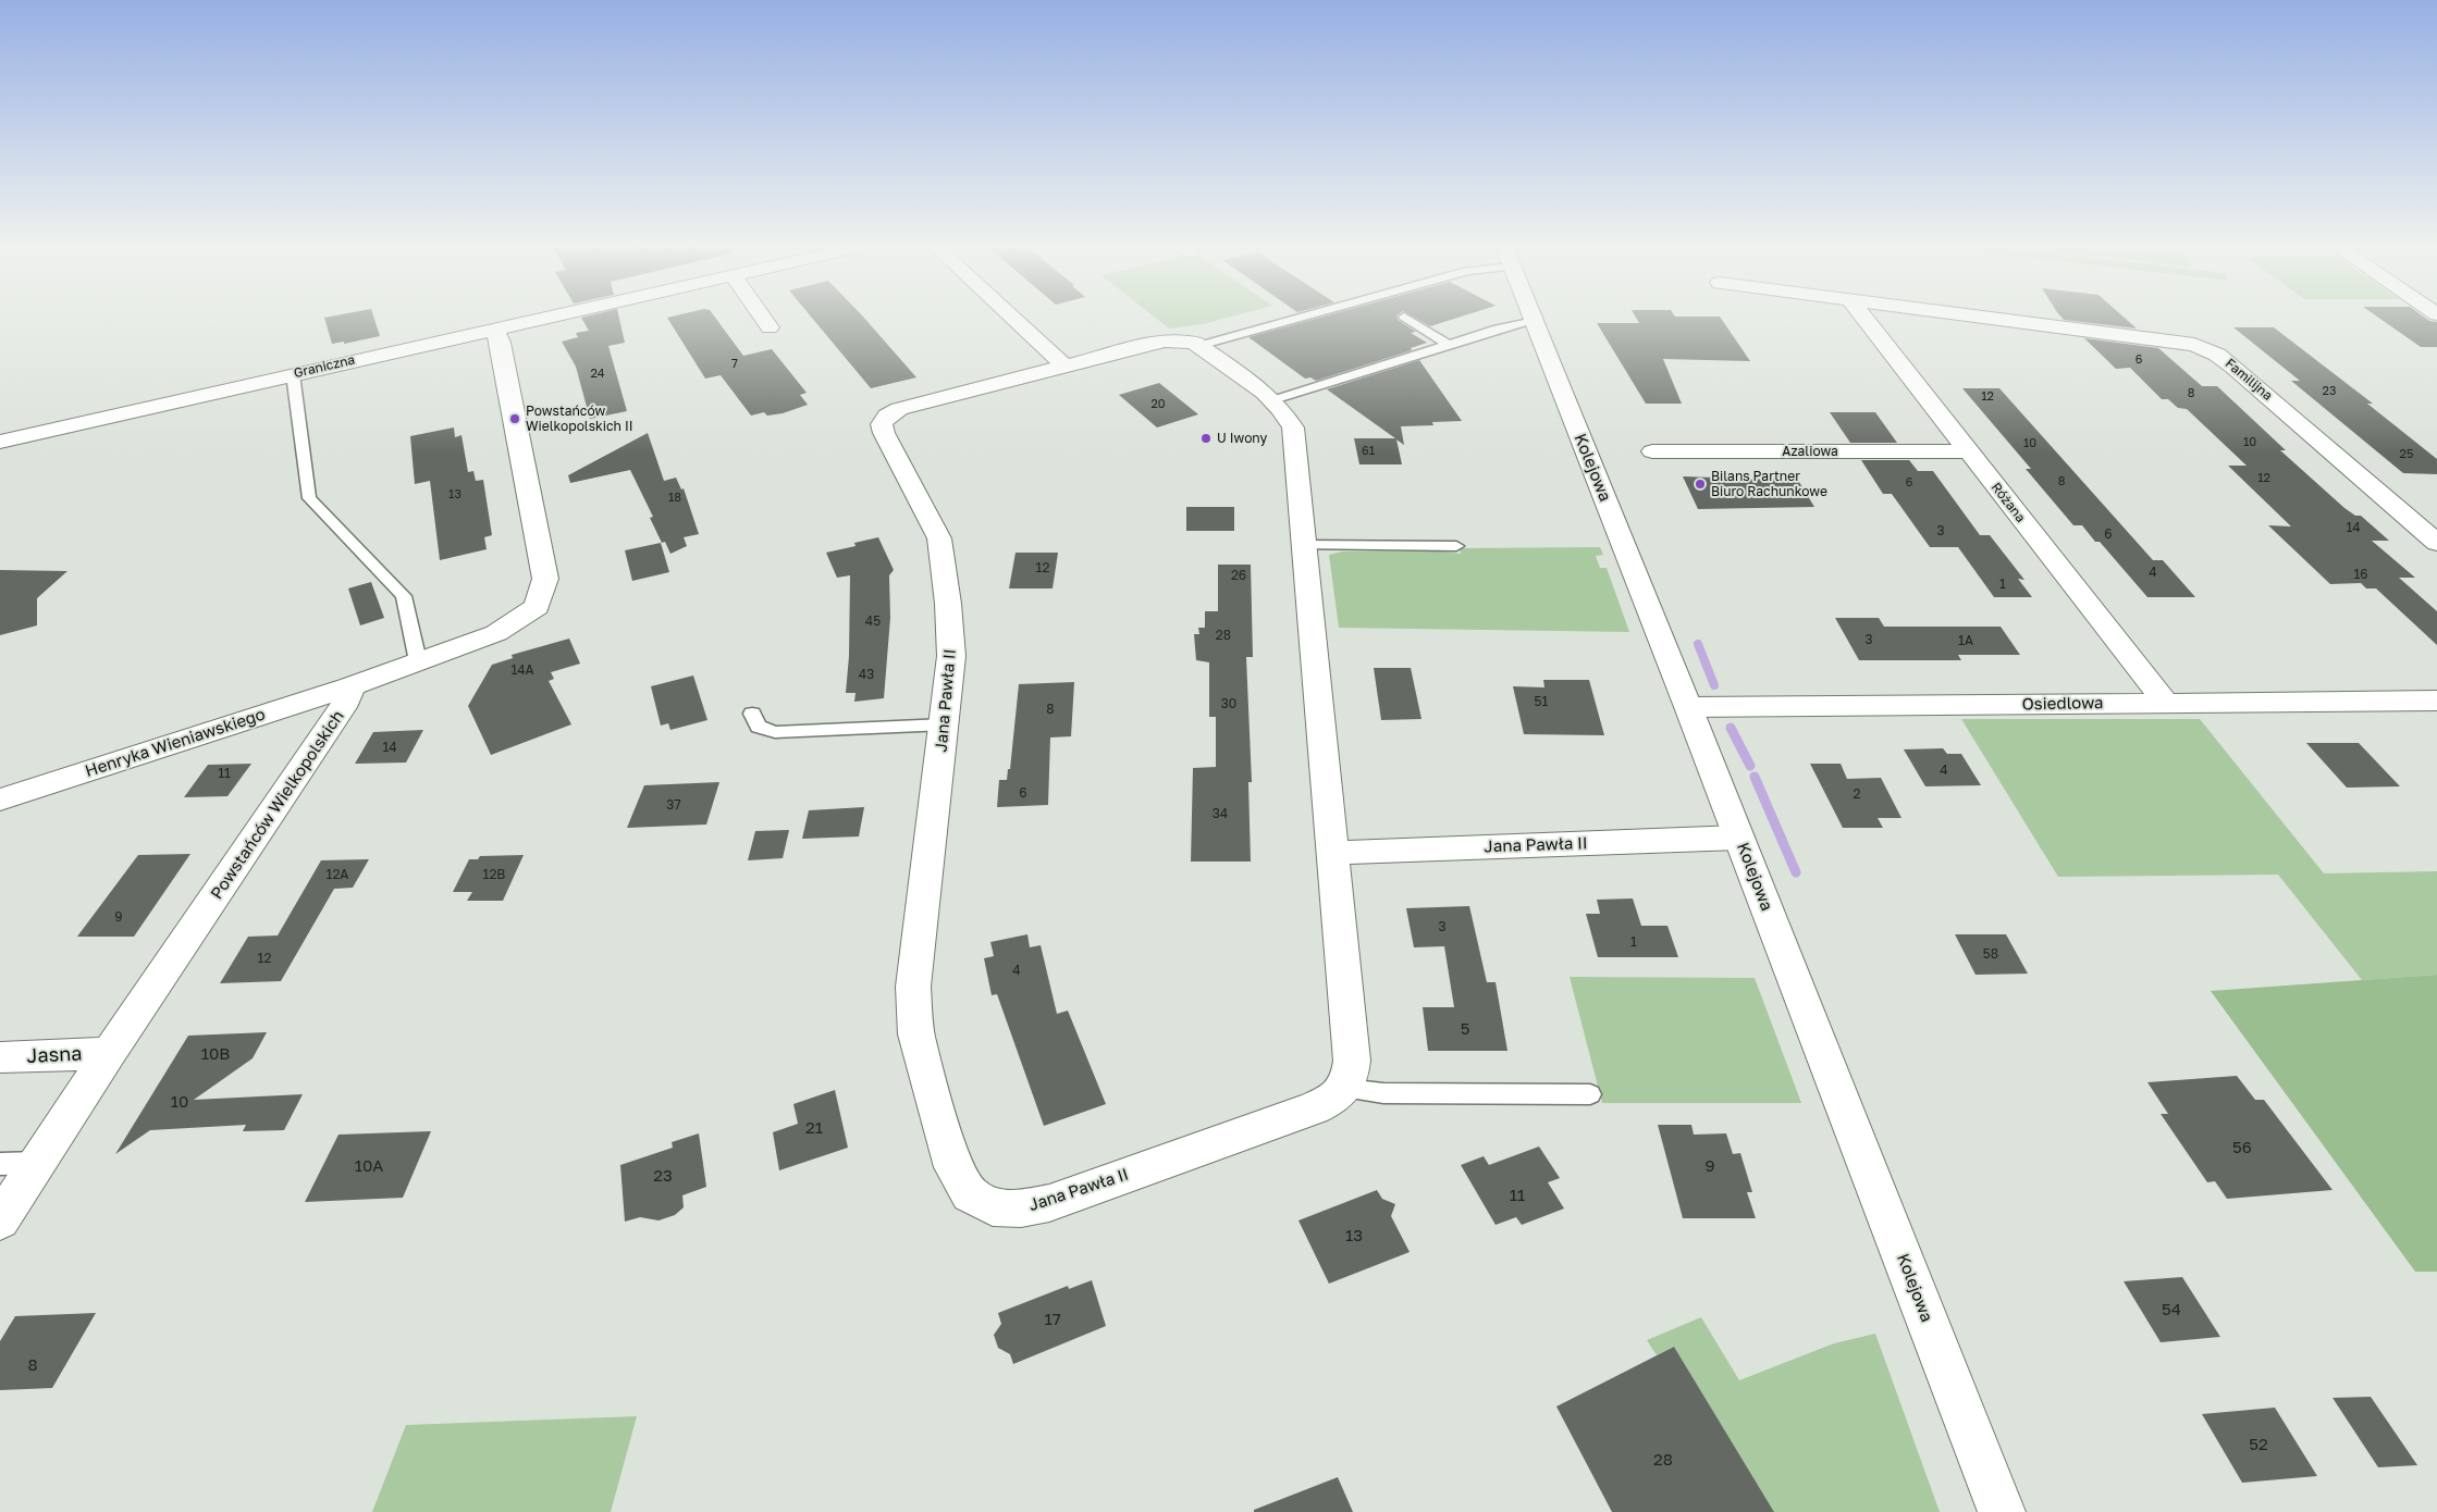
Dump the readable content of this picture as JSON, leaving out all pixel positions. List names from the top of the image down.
{
  "streets": {
    "street": [
      "Graniczna",
      "Familijna",
      "Azaliowa",
      "Kolejowa",
      "Różana",
      "Jana Pawła II",
      "Osiedlowa",
      "Henryka Wieniawskiego",
      "Powstańców Wielkopolskich",
      "Jasna"
    ]
  },
  "crossings": [
    ["Azaliowa", "Różana"],
    ["Kolejowa", "Jana Pawła II"],
    ["Kolejowa", "Osiedlowa"],
    ["Różana", "Osiedlowa"],
    ["Henryka Wieniawskiego", "Powstańców Wielkopolskich"],
    ["Powstańców Wielkopolskich", "Jasna"]
  ],
  "places": ["Powstańców Wielkopolskich II", "U Iwony", "Bilans Partner Biuro Rachunkowe"],
  "house_numbers": [
    "6",
    "7",
    "24",
    "23",
    "8",
    "12",
    "20",
    "10",
    "10",
    "61",
    "25",
    "12",
    "8",
    "6",
    "13",
    "18",
    "14",
    "3",
    "6",
    "12",
    "4",
    "16",
    "26",
    "1",
    "45",
    "28",
    "3",
    "1A",
    "14A",
    "43",
    "51",
    "30",
    "8",
    "14",
    "4",
    "11",
    "6",
    "2",
    "37",
    "34",
    "12A",
    "12B",
    "9",
    "3",
    "1",
    "58",
    "12",
    "4",
    "5",
    "10B",
    "10",
    "21",
    "56",
    "10A",
    "9",
    "23",
    "11",
    "13",
    "54",
    "17",
    "8",
    "52",
    "28"
  ]
}
